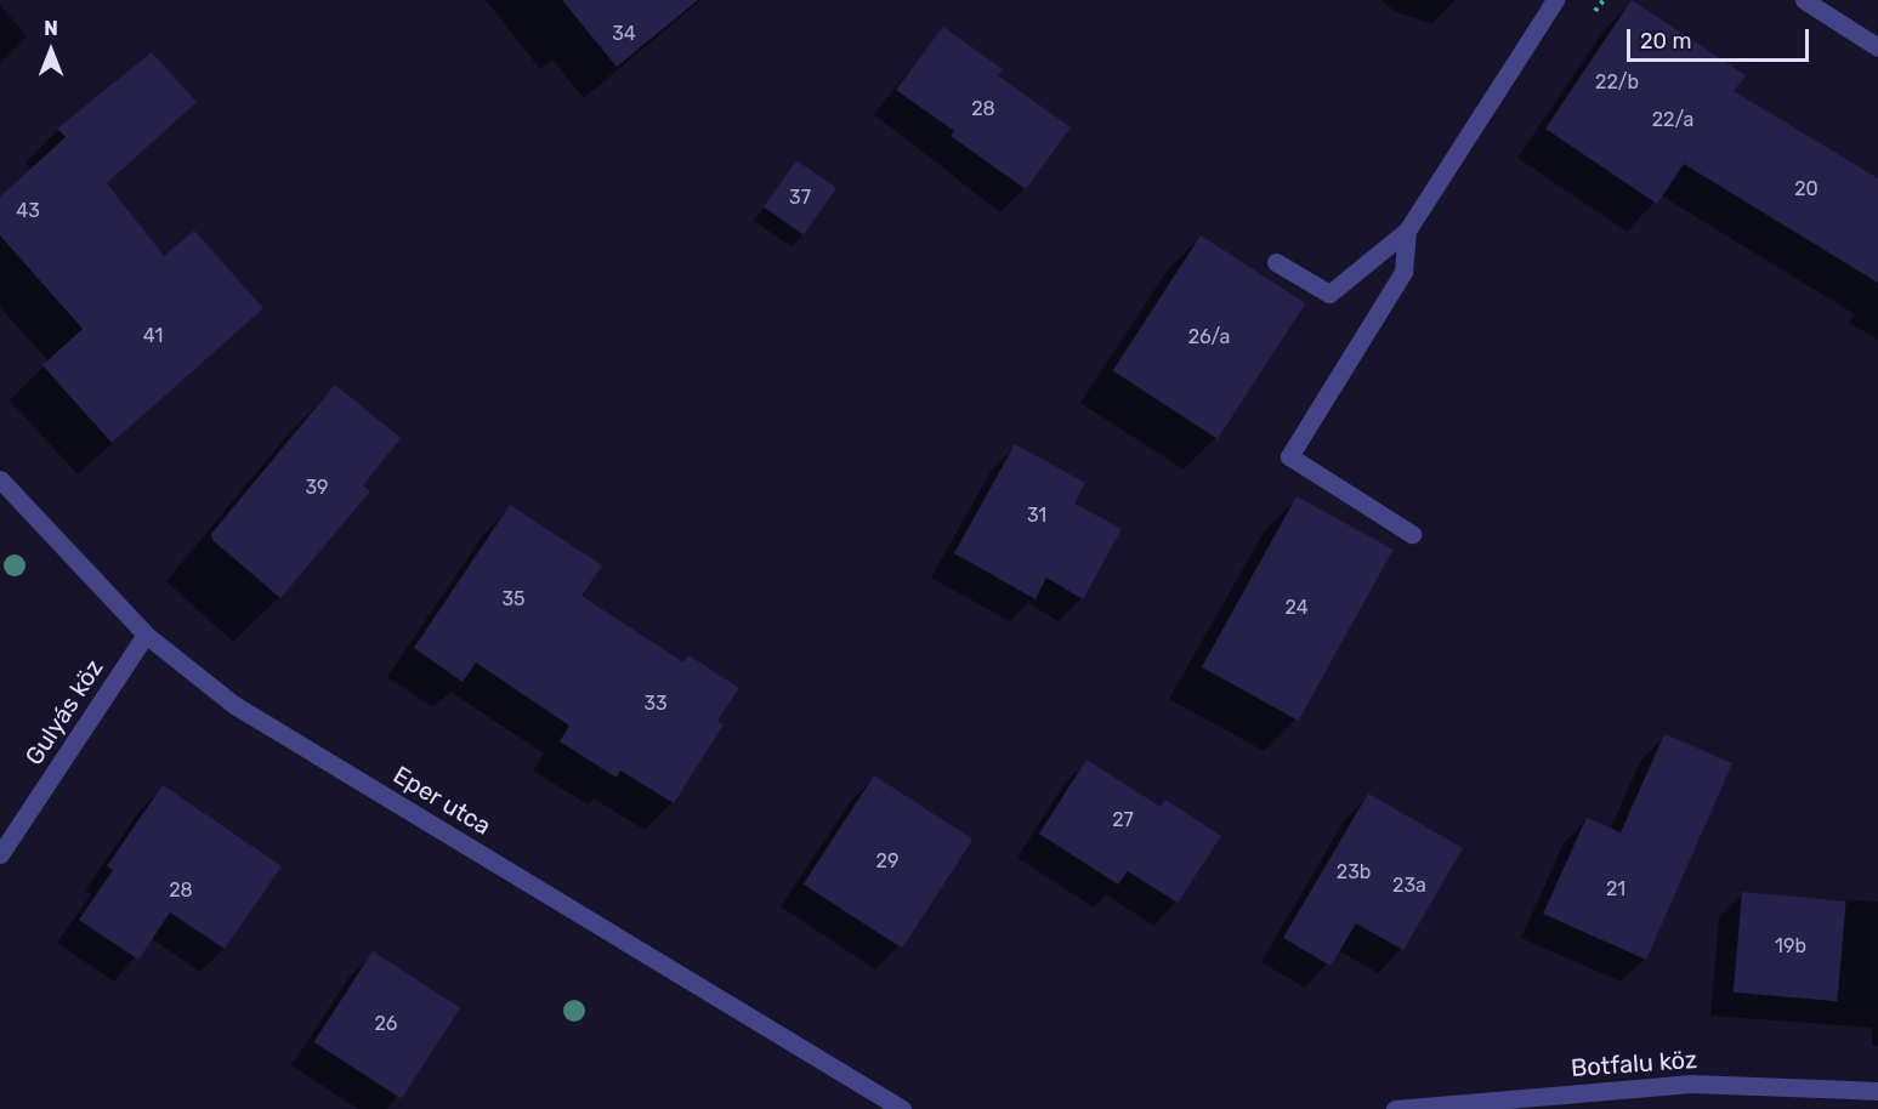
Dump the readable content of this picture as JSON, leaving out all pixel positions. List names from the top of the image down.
{
  "streets": {
    "street": ["Gulyás köz", "Eper utca", "Botfalu köz"]
  },
  "crossings": [
    ["Gulyás köz", "Eper utca"]
  ],
  "house_numbers": [
    "34",
    "22/b",
    "28",
    "22/a",
    "20",
    "37",
    "43",
    "41",
    "26/a",
    "39",
    "31",
    "35",
    "24",
    "33",
    "27",
    "29",
    "23b",
    "23a",
    "21",
    "28",
    "19b",
    "26"
  ],
  "scale_bar": "20 m",
  "north": "top"
}
